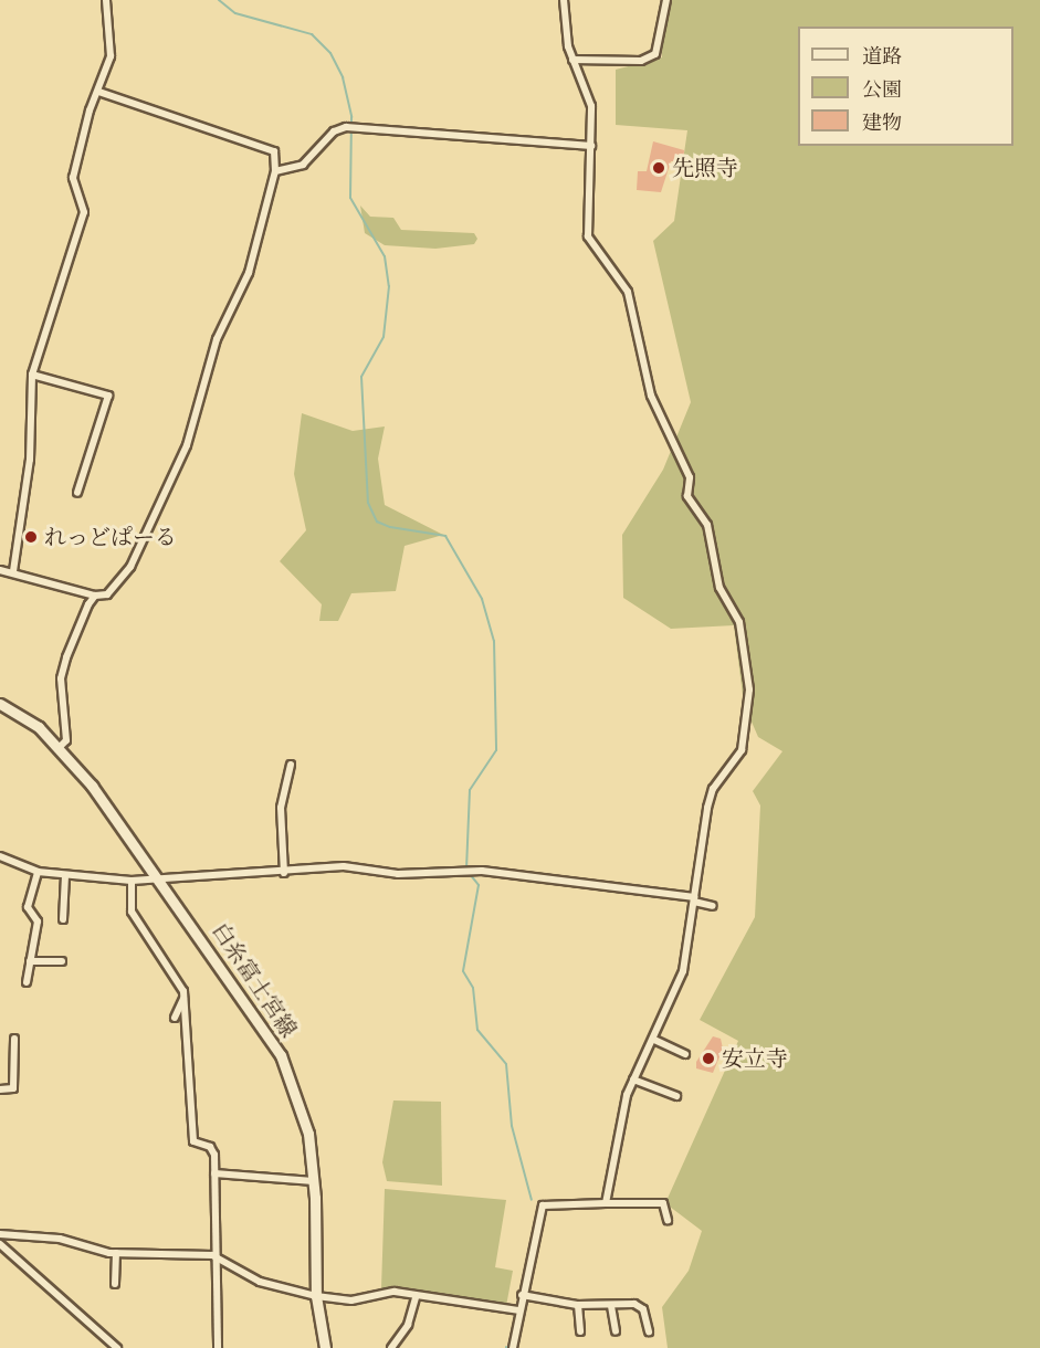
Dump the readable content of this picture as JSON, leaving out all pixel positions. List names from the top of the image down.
{
  "streets": {
    "main road": ["白糸富士宮線"]
  },
  "places": ["先照寺", "れっどぱーる", "安立寺"],
  "legend": ["道路", "公園", "建物"]
}
